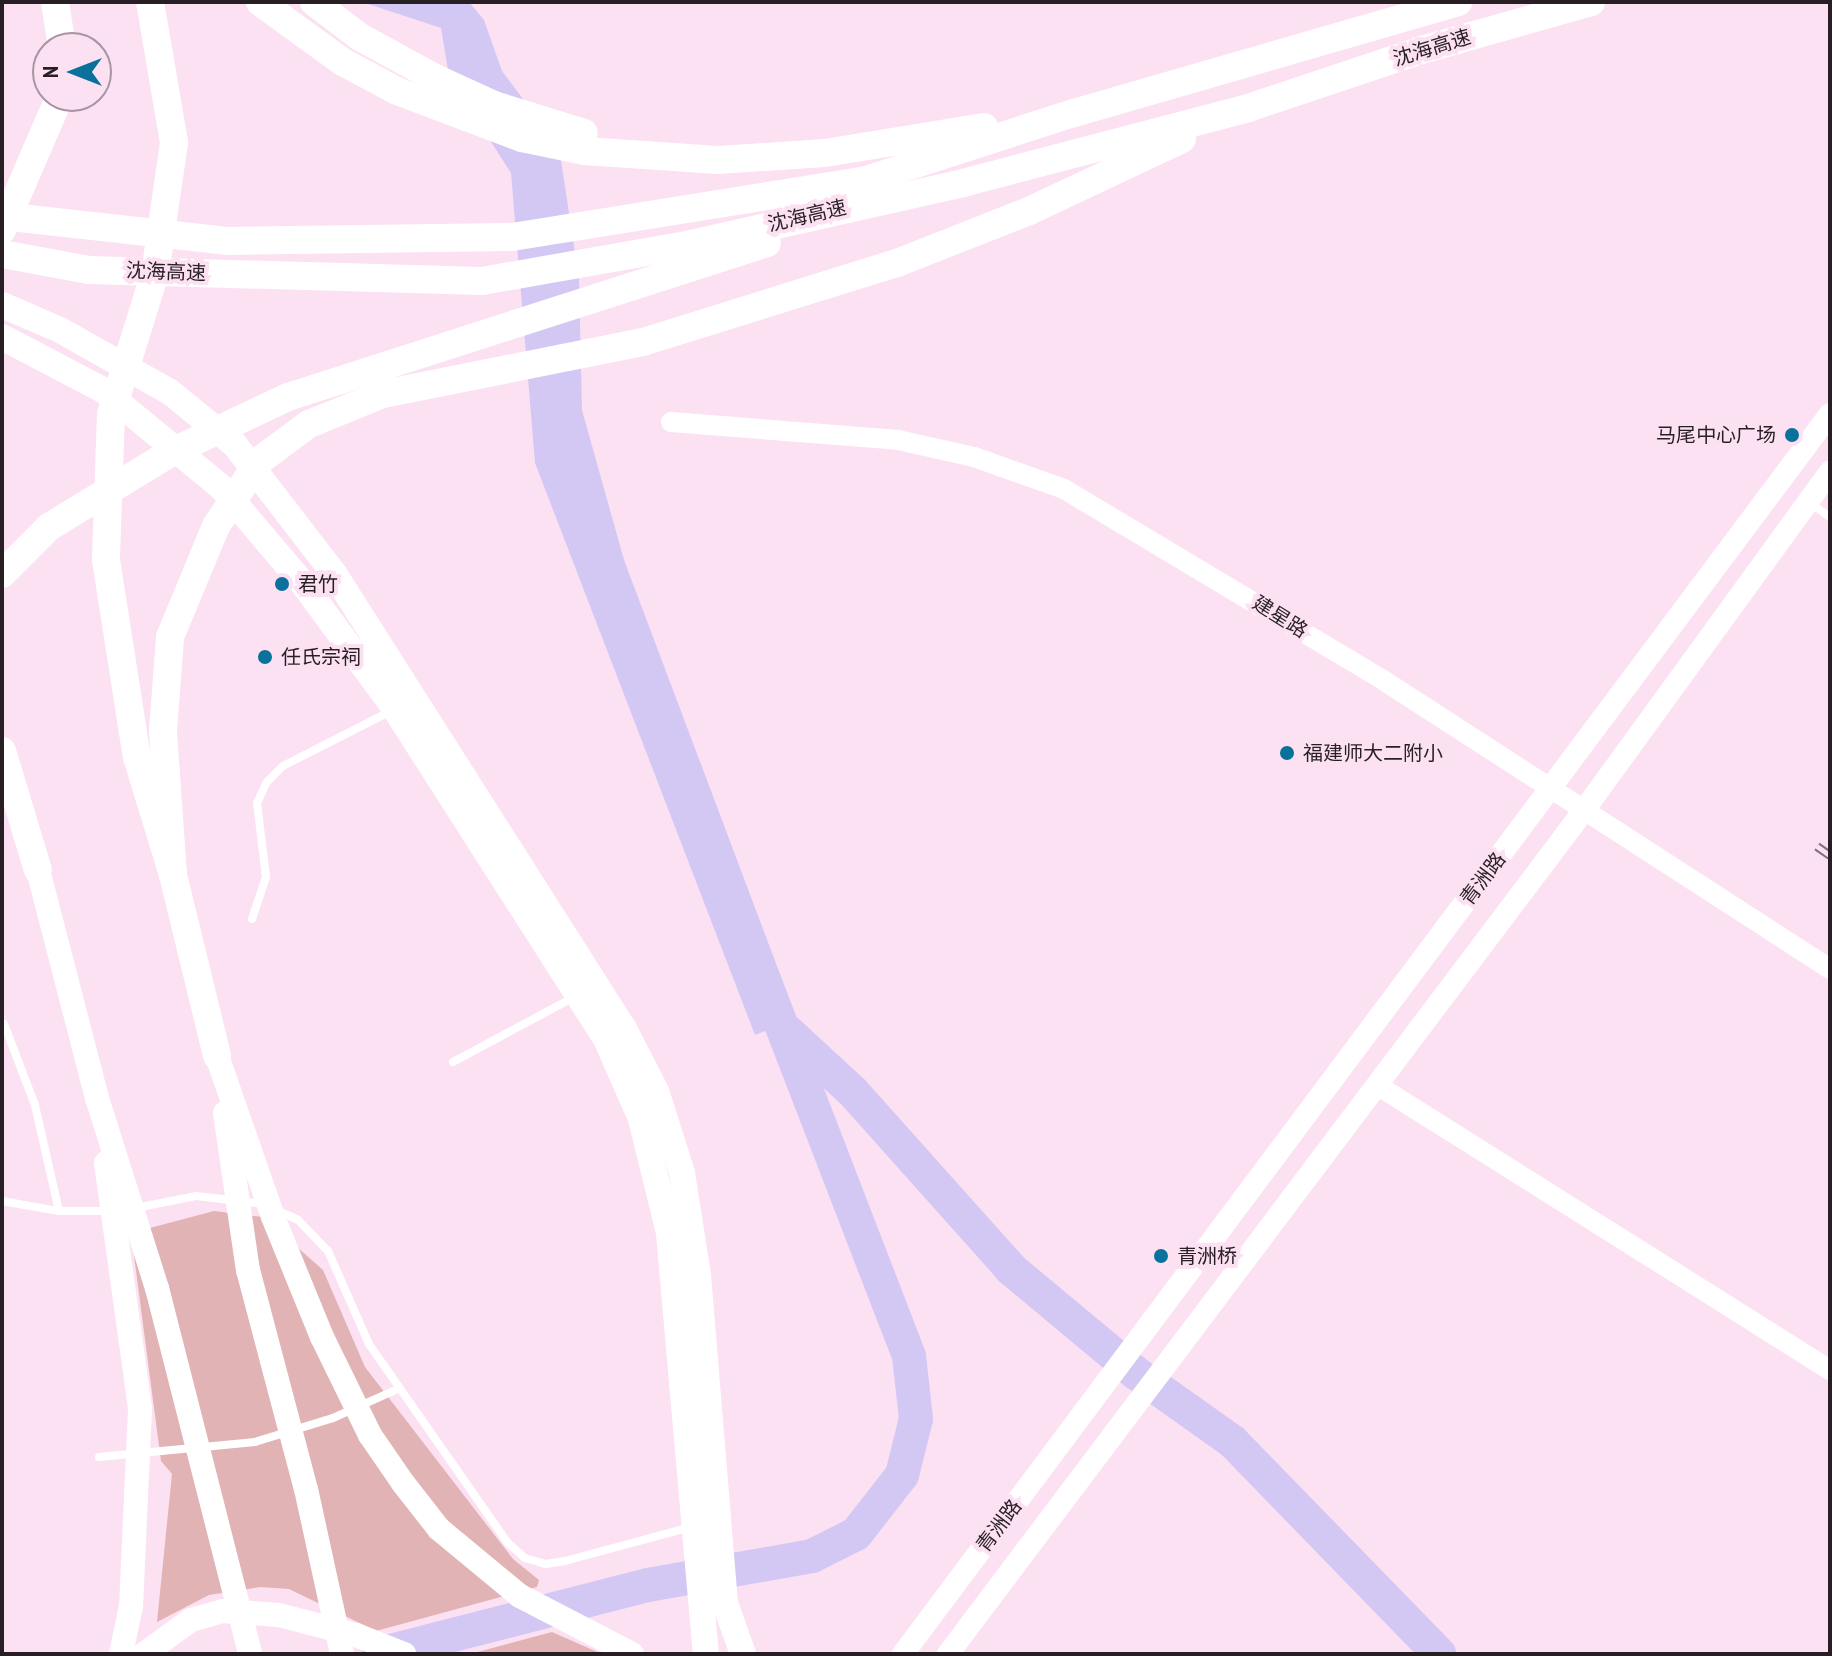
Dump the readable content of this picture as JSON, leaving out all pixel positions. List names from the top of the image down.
{
  "streets": {
    "highway": ["沈海高速"],
    "main road": ["青洲路"],
    "street": ["建星路"]
  },
  "crossings": [
    ["建星路", "青洲路"]
  ],
  "places": [
    "马尾中心广场",
    "君竹",
    "任氏宗祠",
    "福建师大二附小",
    "青洲桥"
  ],
  "north": "left"
}
